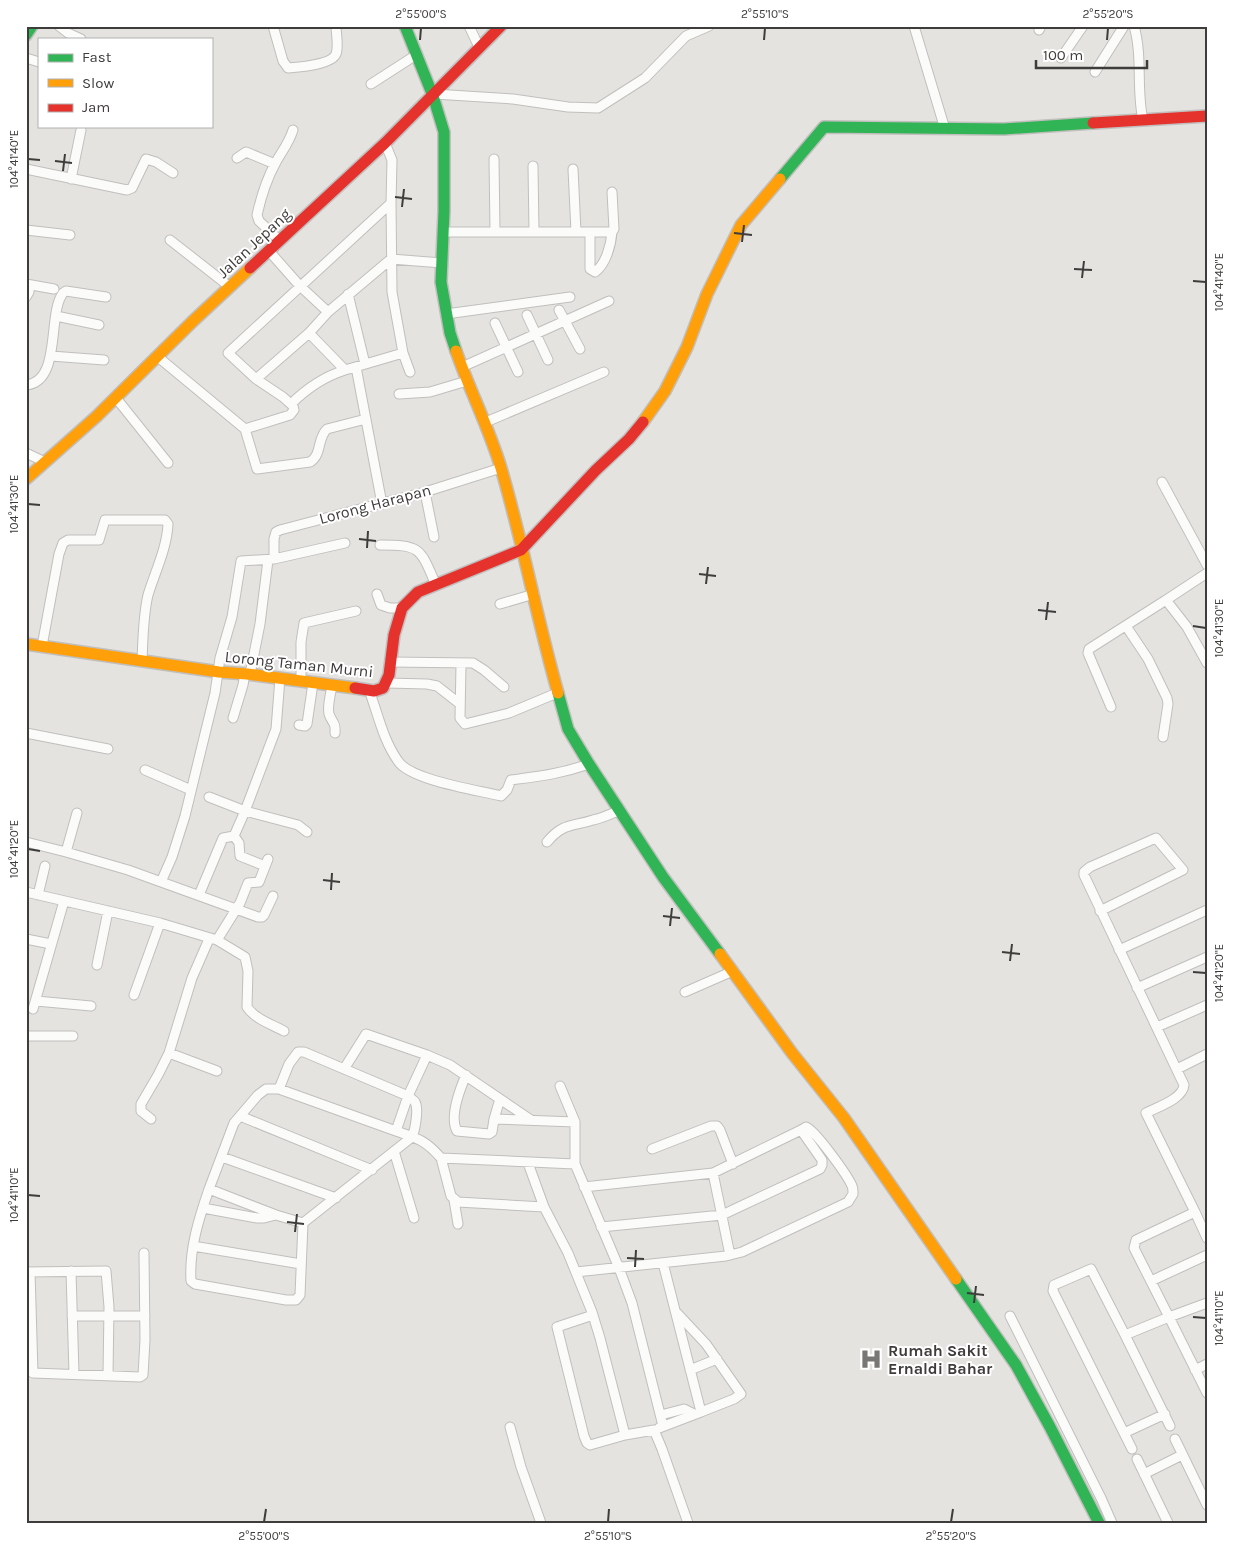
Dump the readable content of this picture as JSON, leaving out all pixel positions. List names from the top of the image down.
{
  "streets": {
    "main road": ["Jalan Jepang", "Lorong Taman Murni"],
    "street": ["Lorong Harapan"]
  },
  "places": {
    "hospital": ["Rumah Sakit Ernaldi Bahar"]
  },
  "legend": ["Fast", "Slow", "Jam"],
  "scale_bar": "100 m",
  "coordinates": [
    "2°55'00\"S",
    "2°55'10\"S",
    "2°55'20\"S",
    "104°41'40\"E",
    "104°41'30\"E",
    "104°41'20\"E",
    "104°41'10\"E"
  ]
}
